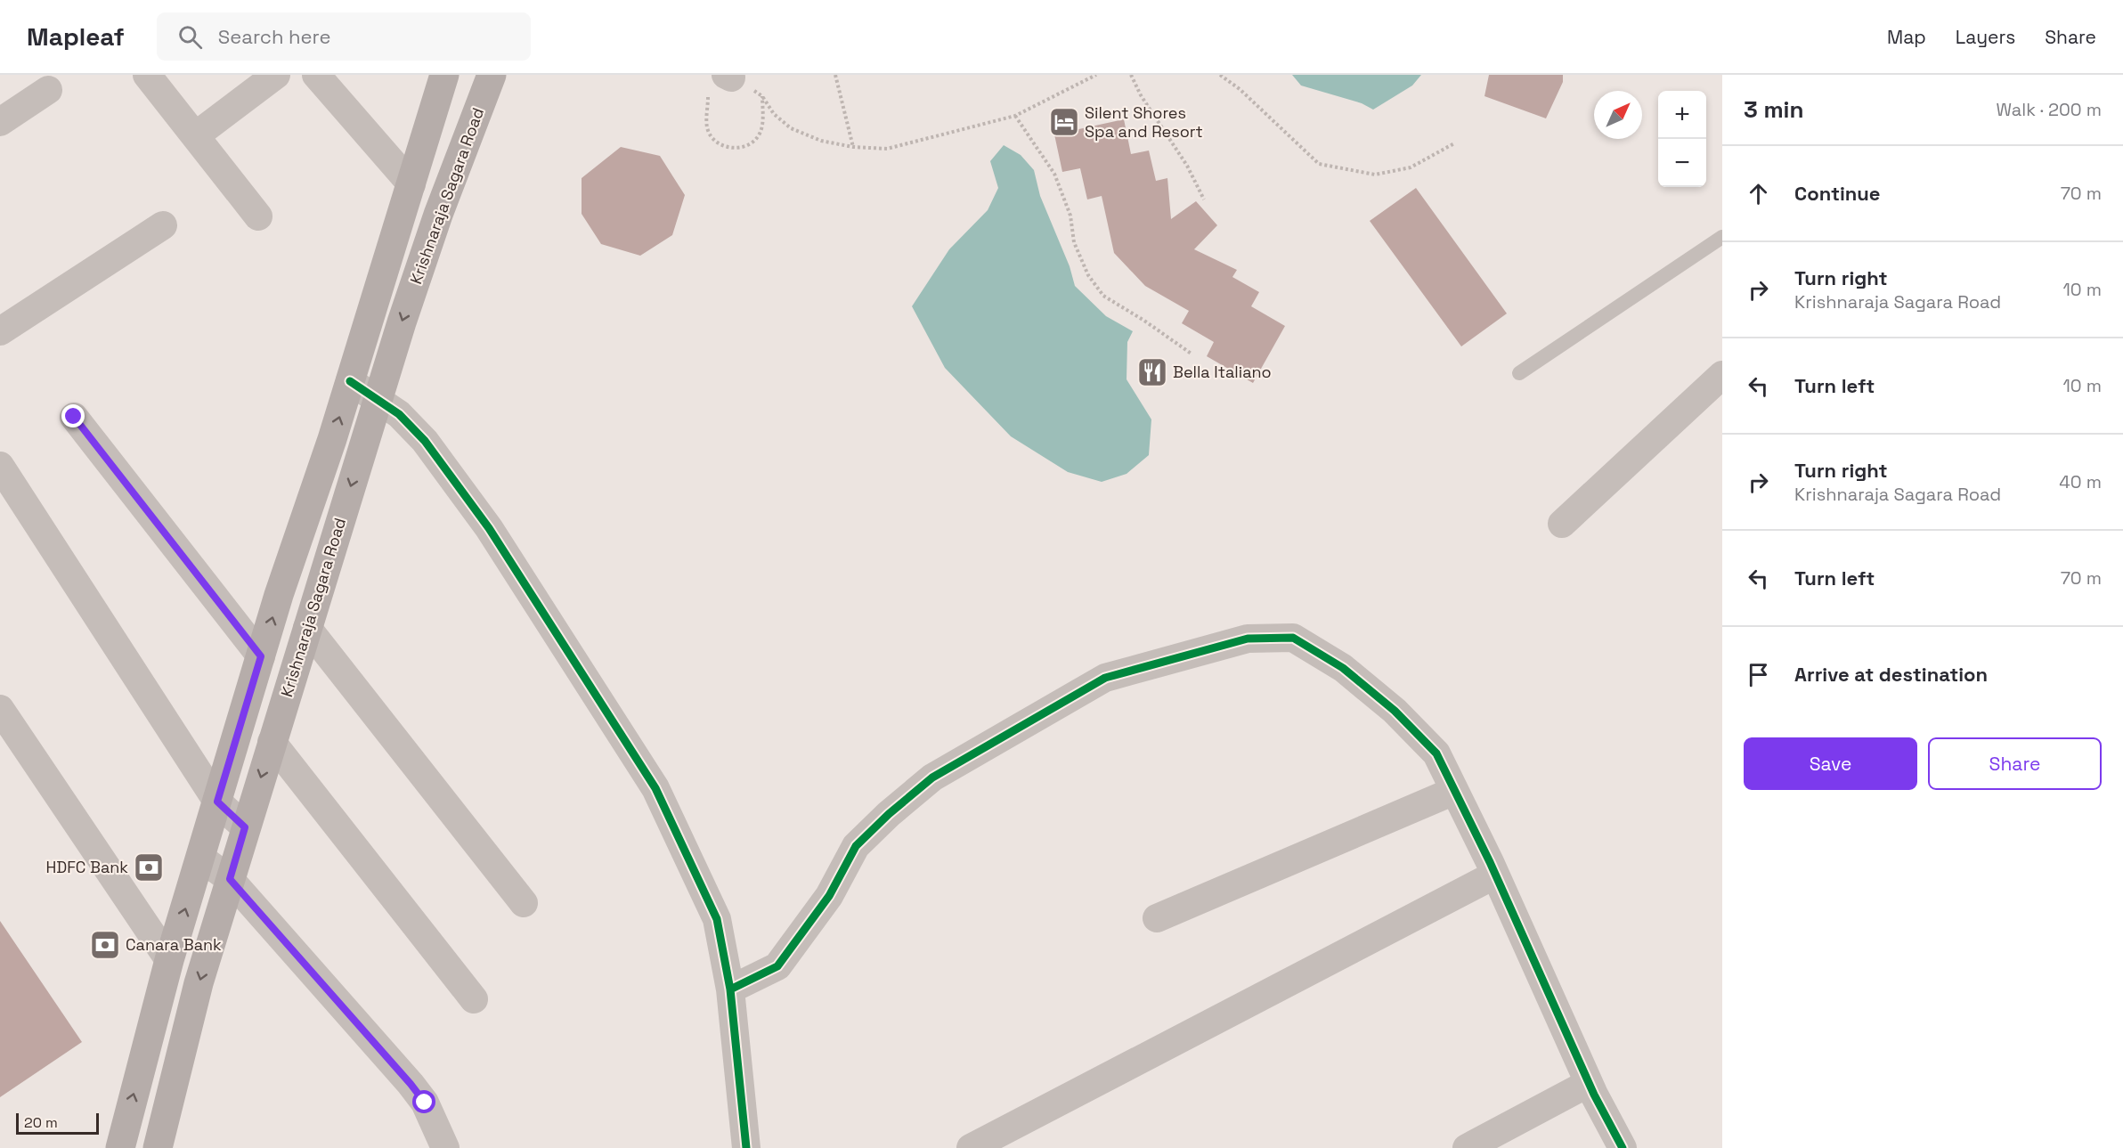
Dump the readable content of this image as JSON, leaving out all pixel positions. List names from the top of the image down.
{
  "streets": {
    "main road": ["Krishnaraja Sagara Road"]
  },
  "places": {
    "hotel": ["Silent Shores Spa and Resort"],
    "restaurant": ["Bella Italiano"],
    "bank": ["HDFC Bank", "Canara Bank"]
  },
  "scale_bar": "20 m",
  "north": "top right",
  "page": {
    "header": "Mapleaf",
    "search": "Search here",
    "nav": ["Map", "Layers", "Share"],
    "heading": ["3 min", "Walk · 200 m"],
    "map_buttons": ["+", "−"],
    "list": [
      ["Continue", "70 m"],
      ["Turn right", "Krishnaraja Sagara Road", "10 m"],
      ["Turn left", "10 m"],
      ["Turn right", "Krishnaraja Sagara Road", "40 m"],
      ["Turn left", "70 m"],
      "Arrive at destination"
    ],
    "buttons": ["Save", "Share"],
    "scale": "20 m"
  }
}
